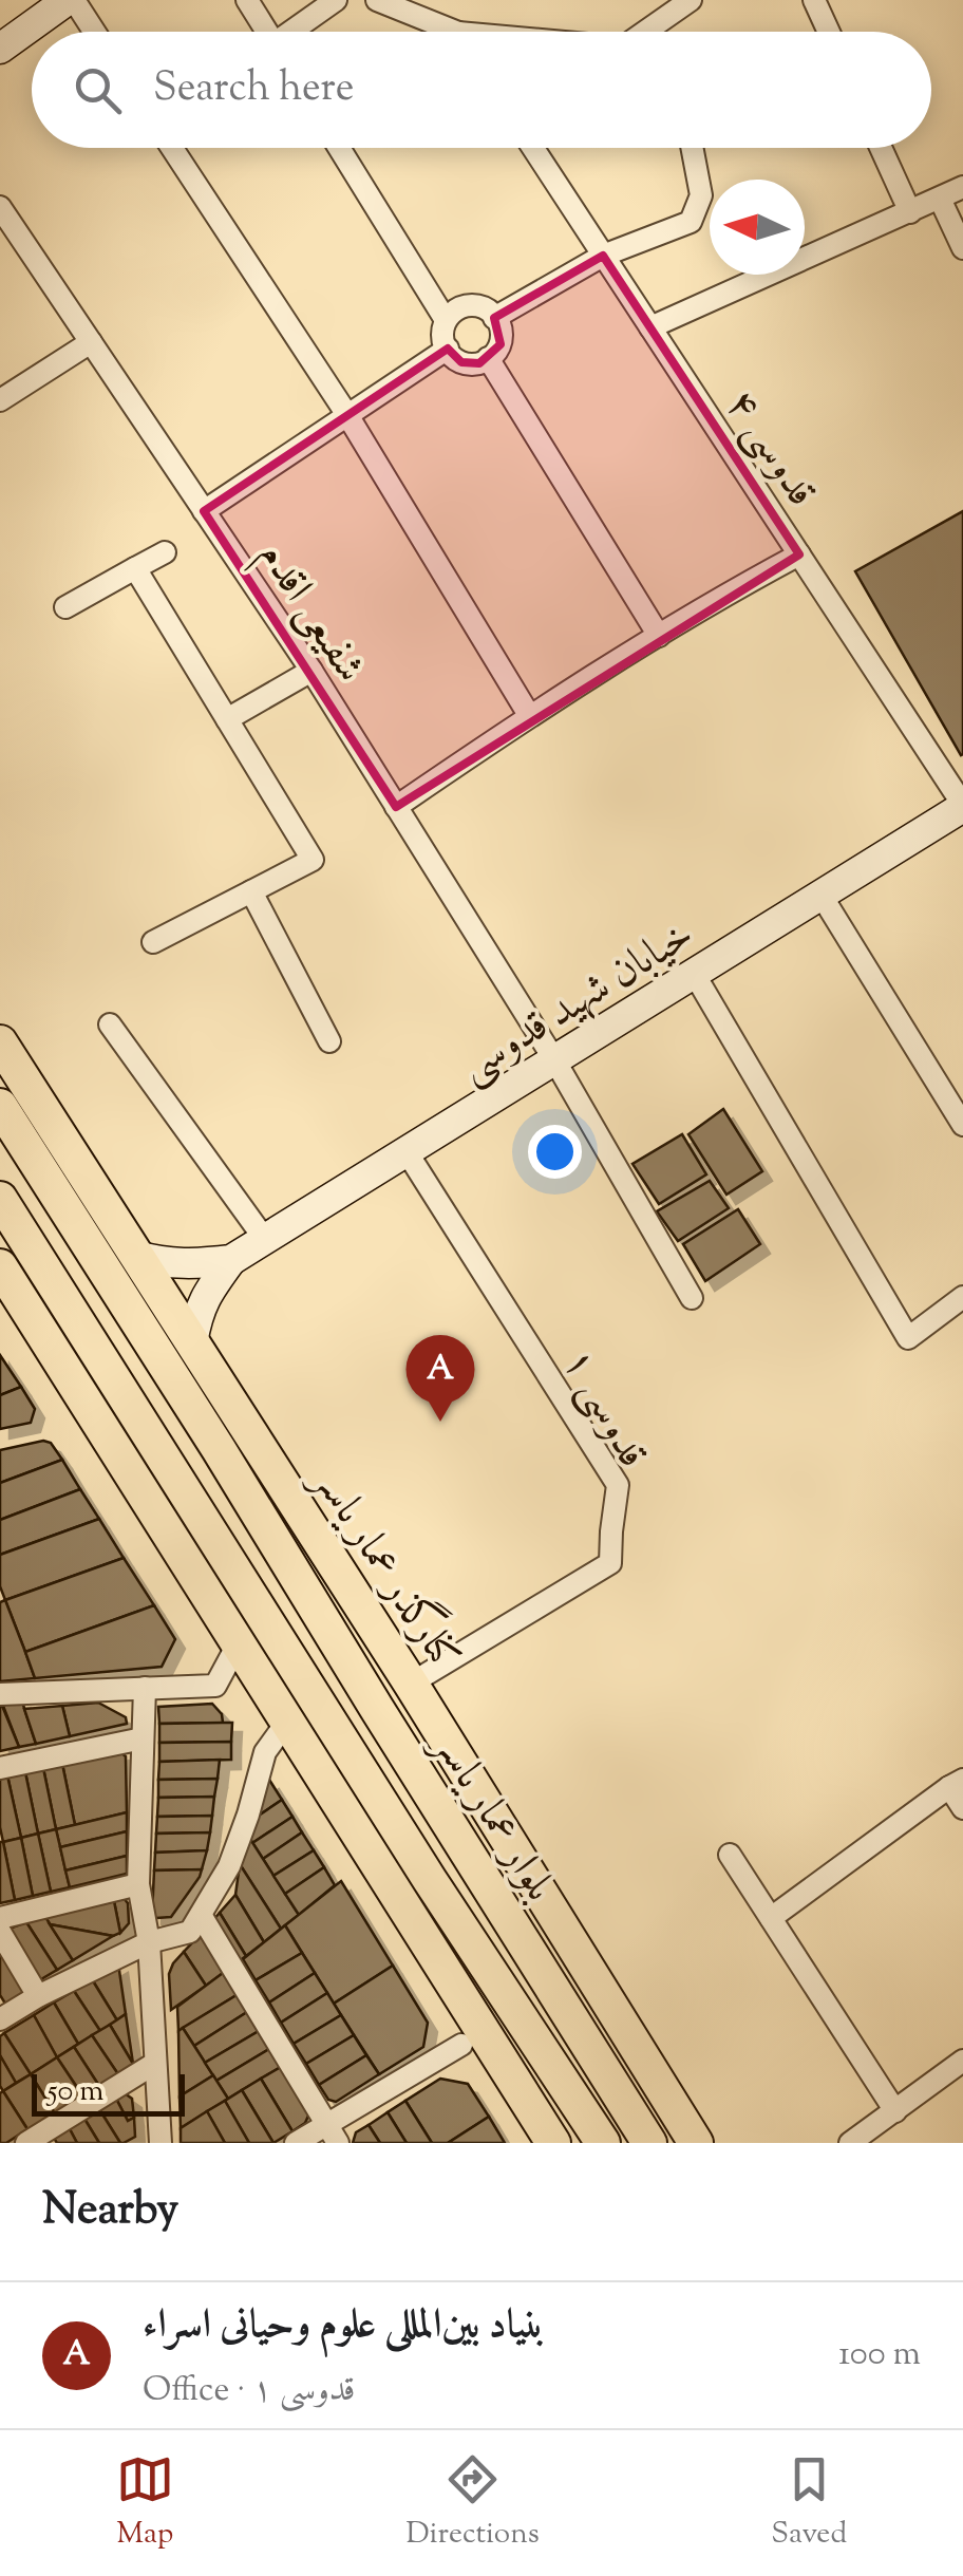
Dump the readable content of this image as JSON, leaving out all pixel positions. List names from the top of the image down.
{
  "streets": {
    "main road": ["خیابان شهید قدوسی", "کنارگذر عمار یاسر", "بلوار عمار یاسر"],
    "street": ["قدوسی ۴", "شفیعی اقدم", "قدوسی ۱"]
  },
  "crossings": [
    ["قدوسی ۴", "خیابان شهید قدوسی"],
    ["شفیعی اقدم", "خیابان شهید قدوسی"],
    ["خیابان شهید قدوسی", "قدوسی ۱"],
    ["قدوسی ۱", "کنارگذر عمار یاسر"]
  ],
  "scale_bar": "50 m",
  "north": "left",
  "page": {
    "search": "Search here",
    "pins": "A",
    "scale": "50 m",
    "heading": "Nearby",
    "list": [
      {
        "mark": "A",
        "name": "بنیاد بین‌المللی علوم وحیانی اسراء",
        "note": "Office · قدوسی ۱",
        "value": "100 m"
      }
    ],
    "nav": ["Map", "Directions", "Saved"]
  }
}
